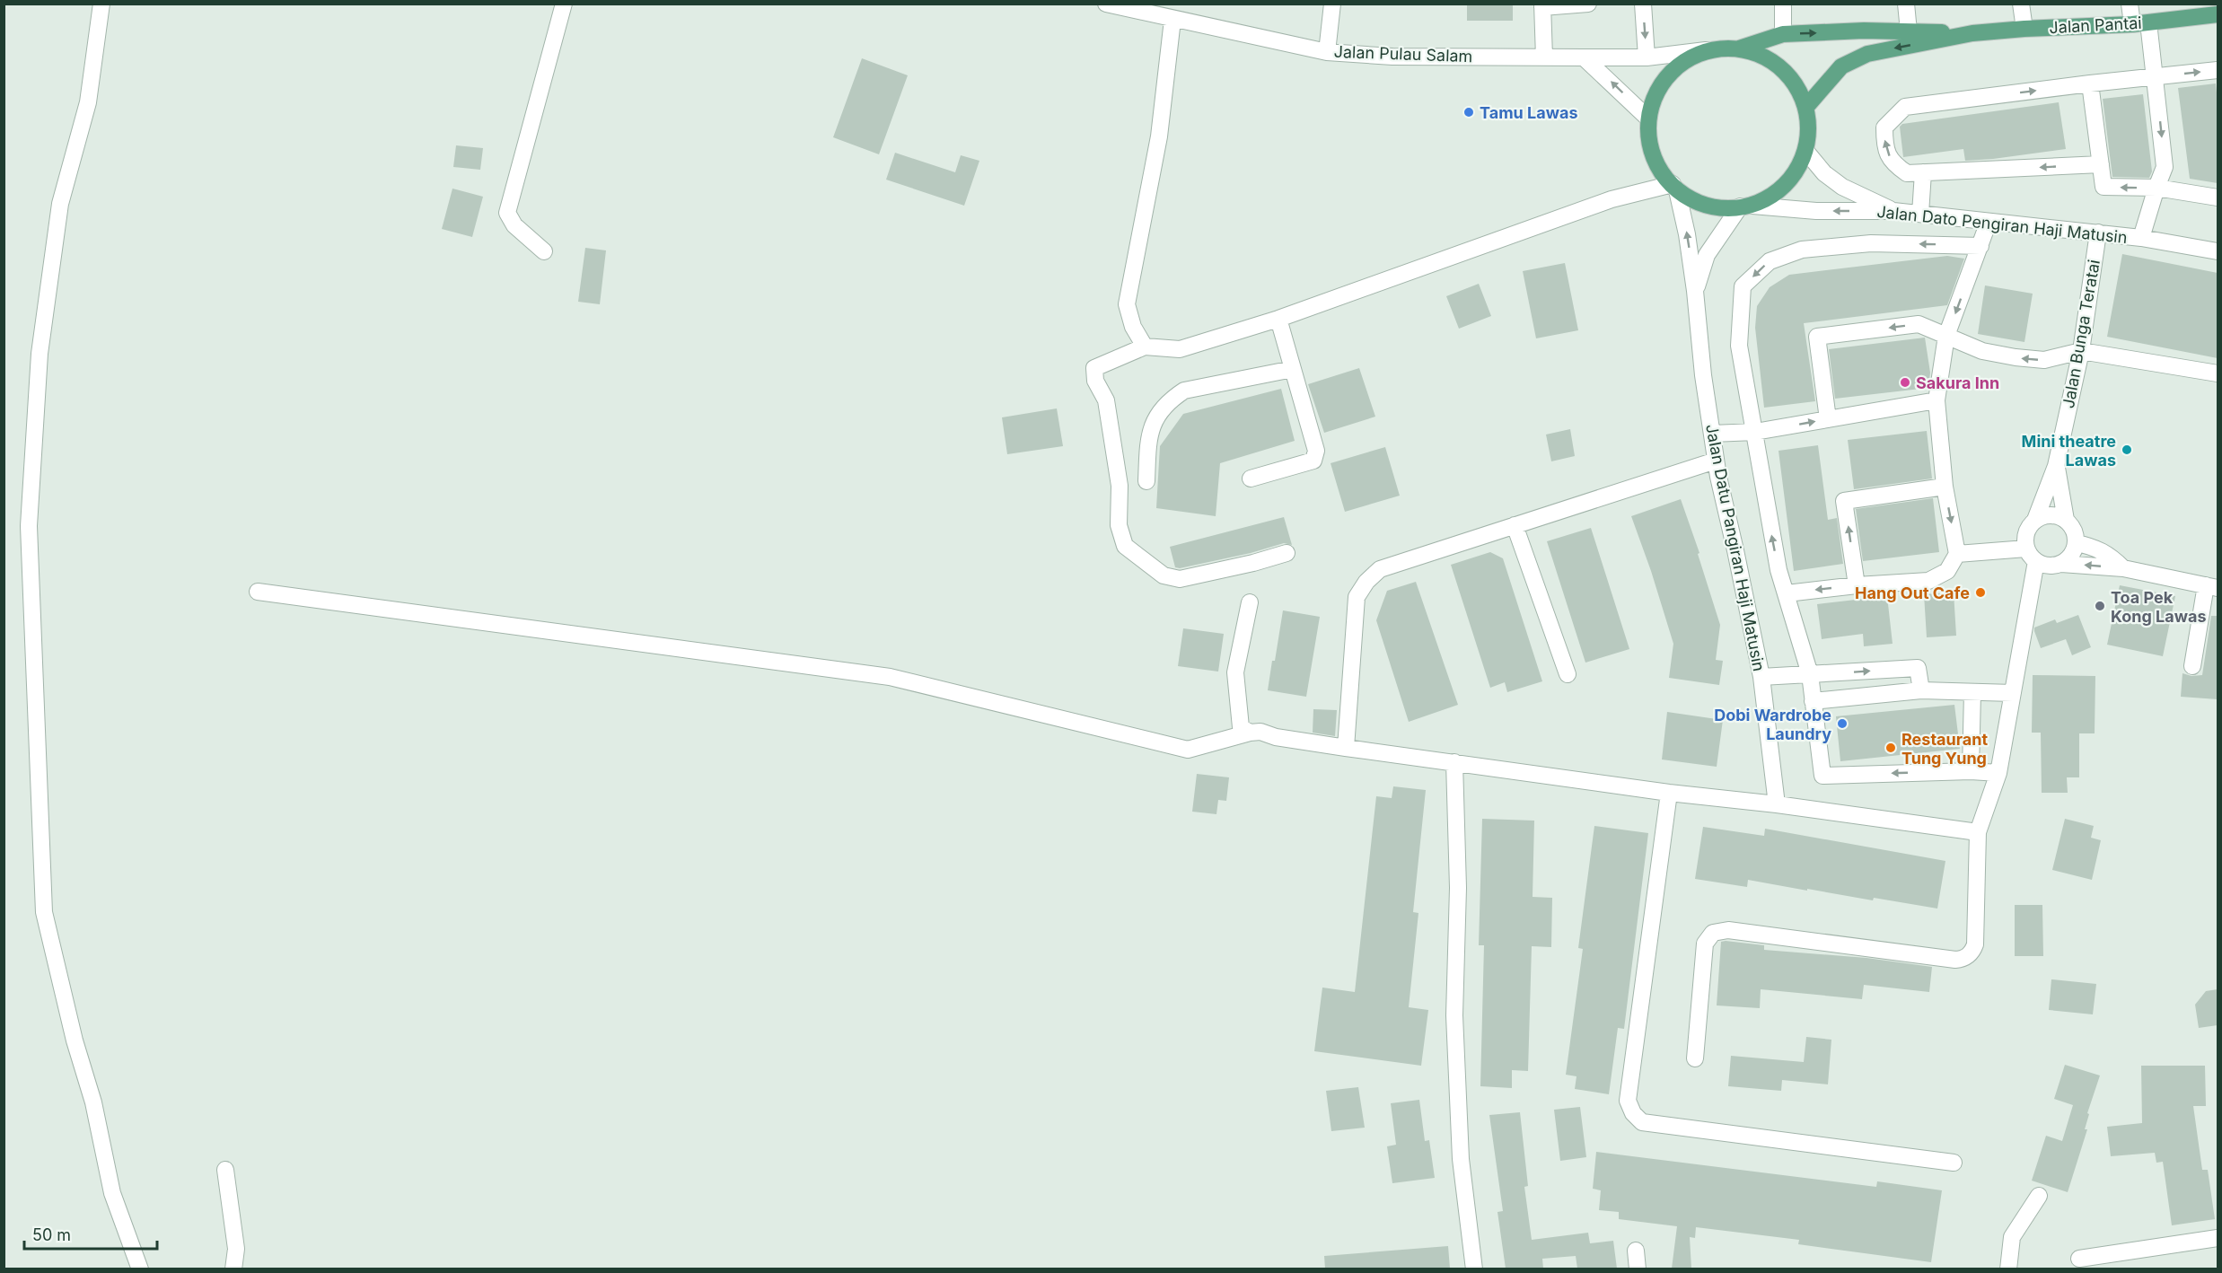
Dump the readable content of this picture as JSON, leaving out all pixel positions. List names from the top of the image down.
{
  "streets": {
    "main road": ["Jalan Pantai"],
    "street": [
      "Jalan Pulau Salam",
      "Jalan Dato Pengiran Haji Matusin",
      "Jalan Bunga Teratai",
      "Jalan Datu Pangiran Haji Matusin"
    ]
  },
  "crossings": [
    ["Jalan Pantai", "Jalan Pulau Salam"],
    ["Jalan Pantai", "Jalan Dato Pengiran Haji Matusin"],
    ["Jalan Pantai", "Jalan Datu Pangiran Haji Matusin"],
    ["Jalan Pulau Salam", "Jalan Dato Pengiran Haji Matusin"],
    ["Jalan Pulau Salam", "Jalan Datu Pangiran Haji Matusin"],
    ["Jalan Dato Pengiran Haji Matusin", "Jalan Bunga Teratai"],
    ["Jalan Dato Pengiran Haji Matusin", "Jalan Datu Pangiran Haji Matusin"]
  ],
  "places": [
    "Tamu Lawas",
    "Sakura Inn",
    "Mini theatre Lawas",
    "Hang Out Cafe",
    "Toa Pek Kong Lawas",
    "Dobi Wardrobe Laundry",
    "Restaurant Tung Yung"
  ],
  "scale_bar": "50 m"
}
